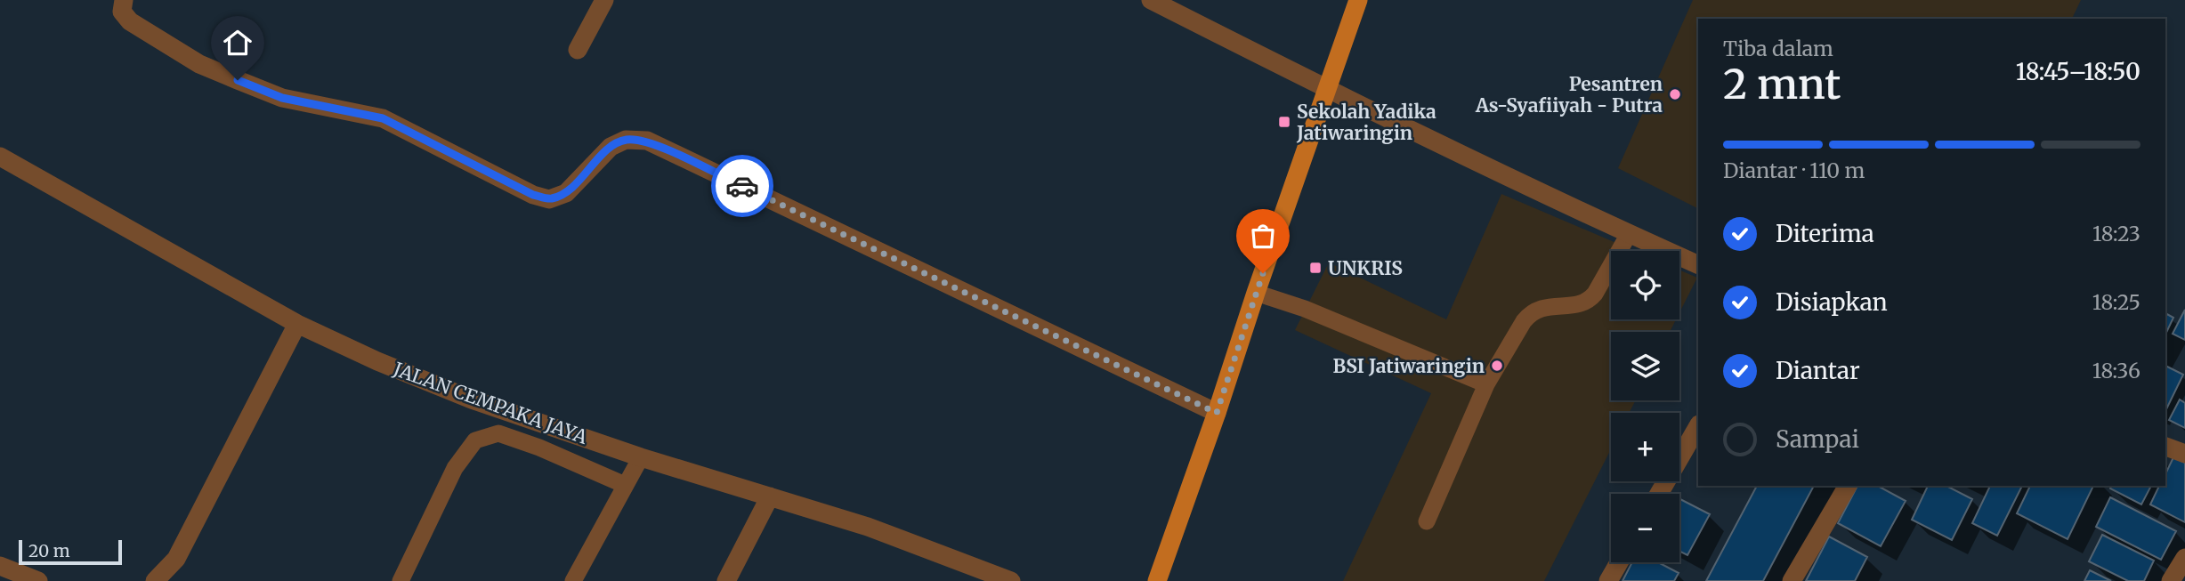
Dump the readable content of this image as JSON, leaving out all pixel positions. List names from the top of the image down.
{
  "streets": {
    "street": ["JALAN CEMPAKA JAYA"]
  },
  "places": {
    "other": ["Pesantren As-Syafiiyah - Putra", "BSI Jatiwaringin"],
    "transit": ["Sekolah Yadika Jatiwaringin", "UNKRIS"]
  },
  "scale_bar": "20 m",
  "page": {
    "heading": ["2 mnt", "Tiba dalam", "18:45–18:50"],
    "bar": "Diantar · 110 m",
    "list": [
      ["Diterima", "18:23"],
      ["Disiapkan", "18:25"],
      ["Diantar", "18:36"],
      "Sampai"
    ],
    "map_buttons": ["+", "−"],
    "scale": "20 m"
  }
}
